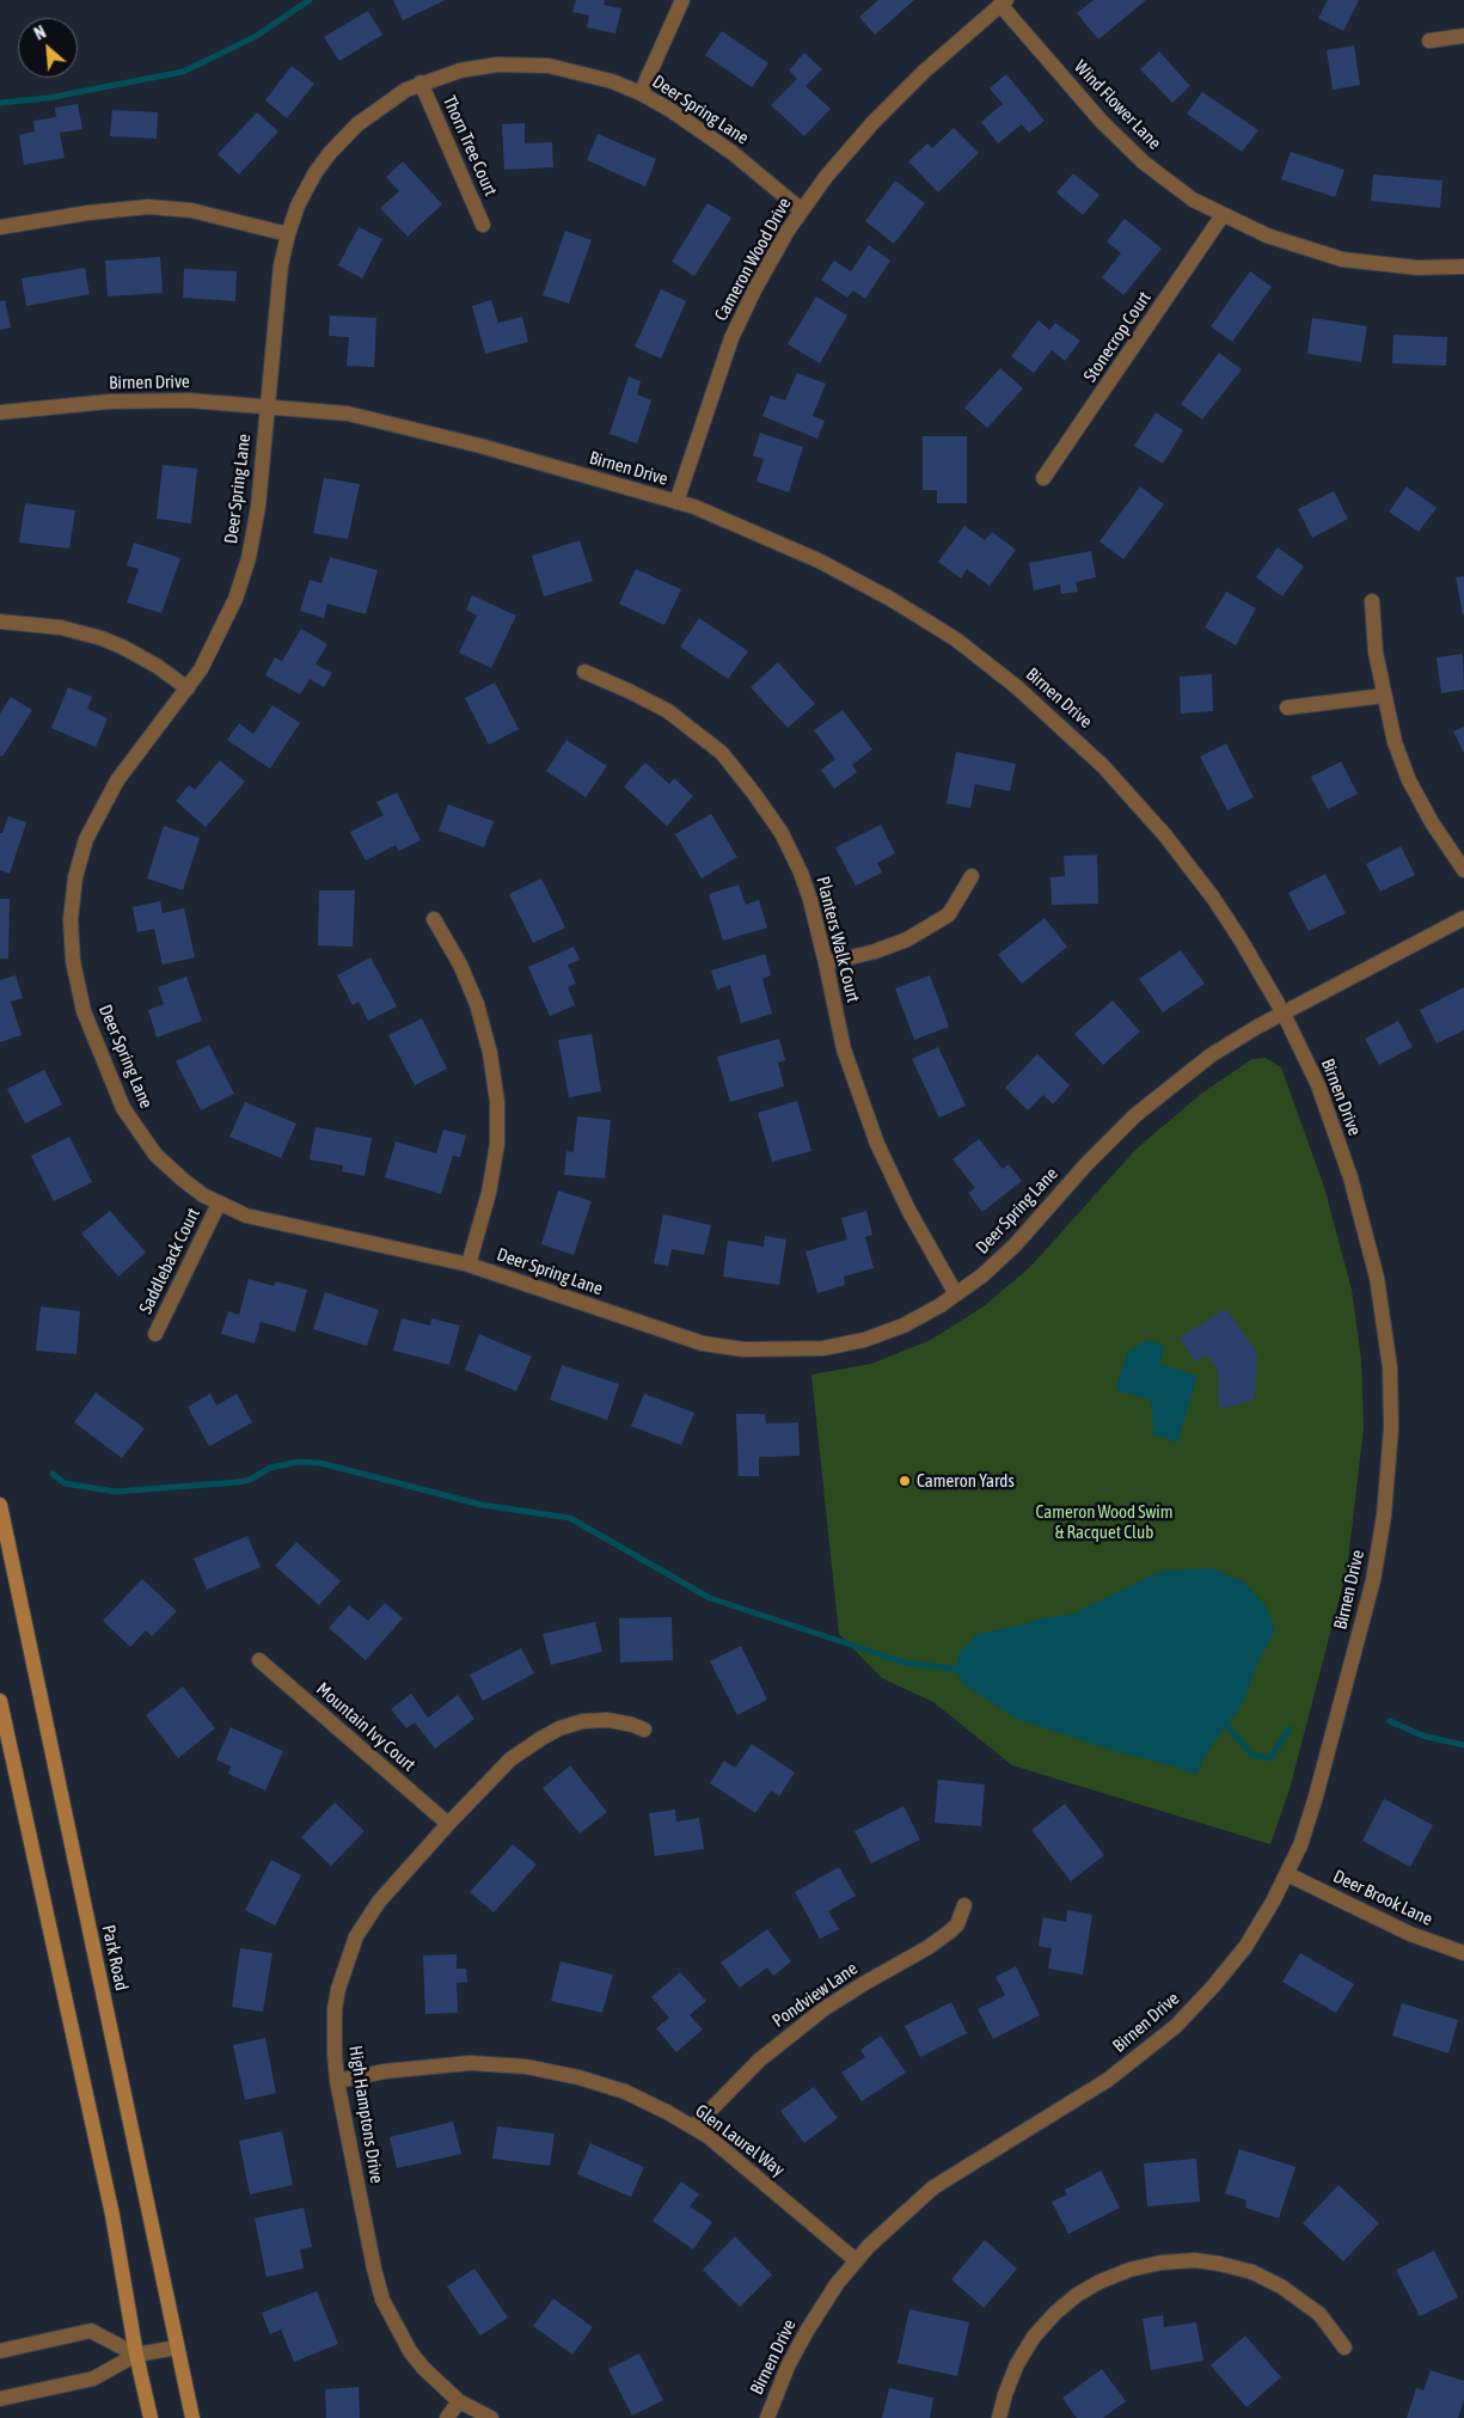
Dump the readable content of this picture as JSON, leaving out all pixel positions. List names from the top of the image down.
{
  "streets": {
    "main road": ["Park Road"],
    "street": [
      "Wind Flower Lane",
      "Deer Spring Lane",
      "Thorn Tree Court",
      "Cameron Wood Drive",
      "Stonecrop Court",
      "Birnen Drive",
      "Planters Walk Court",
      "Saddleback Court",
      "Mountain Ivy Court",
      "Deer Brook Lane",
      "Pondview Lane",
      "High Hamptons Drive",
      "Glen Laurel Way"
    ]
  },
  "crossings": [
    ["Wind Flower Lane", "Cameron Wood Drive"],
    ["Wind Flower Lane", "Stonecrop Court"],
    ["Deer Spring Lane", "Thorn Tree Court"],
    ["Deer Spring Lane", "Cameron Wood Drive"],
    ["Deer Spring Lane", "Birnen Drive"],
    ["Deer Spring Lane", "Planters Walk Court"],
    ["Deer Spring Lane", "Saddleback Court"],
    ["Cameron Wood Drive", "Birnen Drive"],
    ["Birnen Drive", "Deer Brook Lane"],
    ["Birnen Drive", "Glen Laurel Way"],
    ["Mountain Ivy Court", "High Hamptons Drive"],
    ["Pondview Lane", "Glen Laurel Way"],
    ["High Hamptons Drive", "Glen Laurel Way"]
  ],
  "parks": ["Cameron Wood Swim & Racquet Club"],
  "places": ["Cameron Yards"],
  "north": "top left"
}
